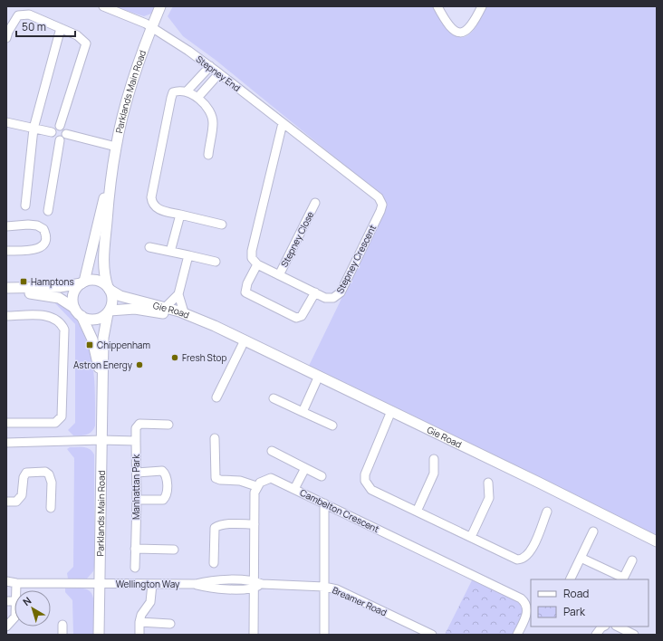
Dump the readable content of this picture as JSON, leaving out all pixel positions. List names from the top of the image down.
{
  "streets": {
    "street": [
      "Stepney End",
      "Parklands Main Road",
      "Stepney Close",
      "Stepney Crescent",
      "Gie Road",
      "Manhattan Park",
      "Cambelton Crescent",
      "Wellington Way",
      "Breamer Road"
    ]
  },
  "crossings": [
    ["Stepney End", "Parklands Main Road"],
    ["Stepney End", "Stepney Crescent"],
    ["Parklands Main Road", "Gie Road"],
    ["Parklands Main Road", "Manhattan Park"],
    ["Parklands Main Road", "Wellington Way"],
    ["Stepney Close", "Stepney Crescent"],
    ["Wellington Way", "Breamer Road"]
  ],
  "places": {
    "transit": ["Hamptons", "Chippenham"],
    "other": ["Fresh Stop", "Astron Energy"]
  },
  "legend": ["Road", "Park"],
  "scale_bar": "50 m",
  "north": "top left"
}
